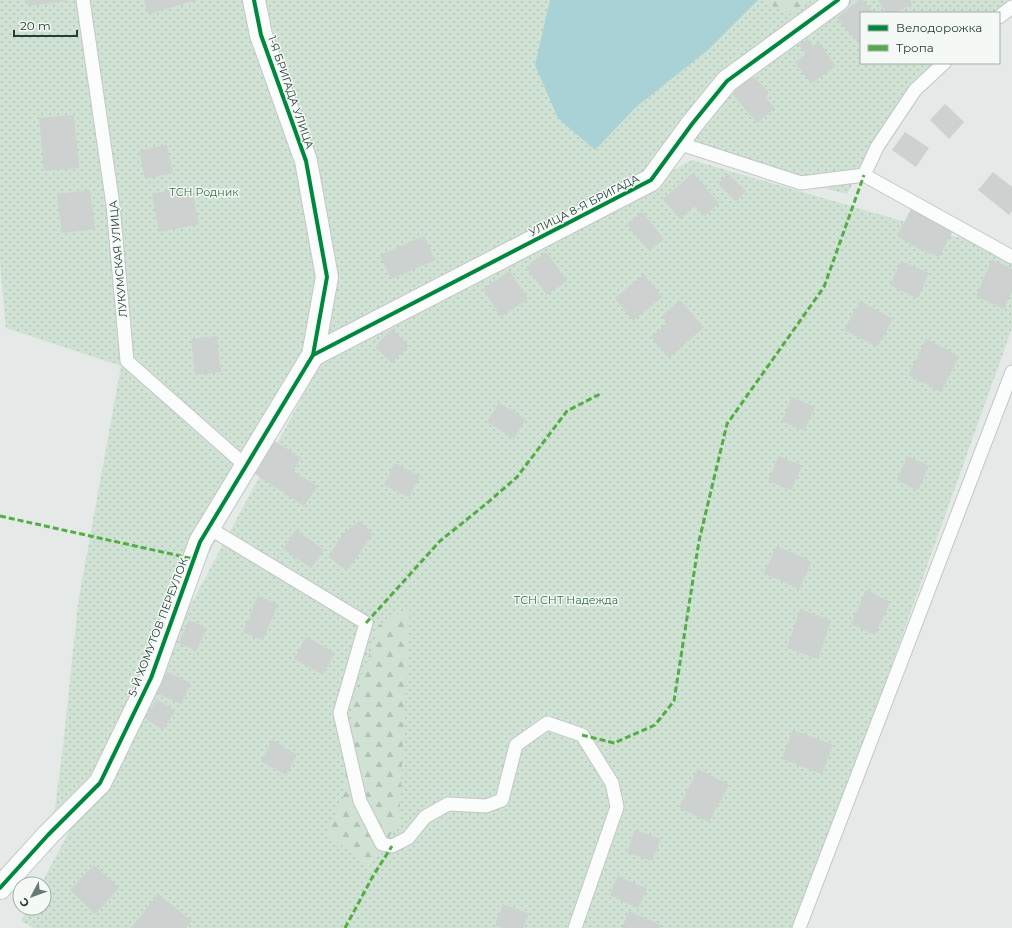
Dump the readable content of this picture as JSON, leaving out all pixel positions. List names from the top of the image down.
{
  "streets": {
    "street": ["1-Я БРИГАДА УЛИЦА", "УЛИЦА 8-Я БРИГАДА", "5-Й ХОМУТОВ ПЕРЕУЛОК"],
    "lane": ["ЛУКУМСКАЯ УЛИЦА"]
  },
  "crossings": [
    ["1-Я БРИГАДА УЛИЦА", "УЛИЦА 8-Я БРИГАДА"],
    ["1-Я БРИГАДА УЛИЦА", "5-Й ХОМУТОВ ПЕРЕУЛОК"],
    ["УЛИЦА 8-Я БРИГАДА", "5-Й ХОМУТОВ ПЕРЕУЛОК"],
    ["ЛУКУМСКАЯ УЛИЦА", "5-Й ХОМУТОВ ПЕРЕУЛОК"]
  ],
  "parks": ["ТСН Родник", "ТСН СНТ Надежда"],
  "legend": ["Велодорожка", "Тропа"],
  "scale_bar": "20 m",
  "north": "bottom left"
}
